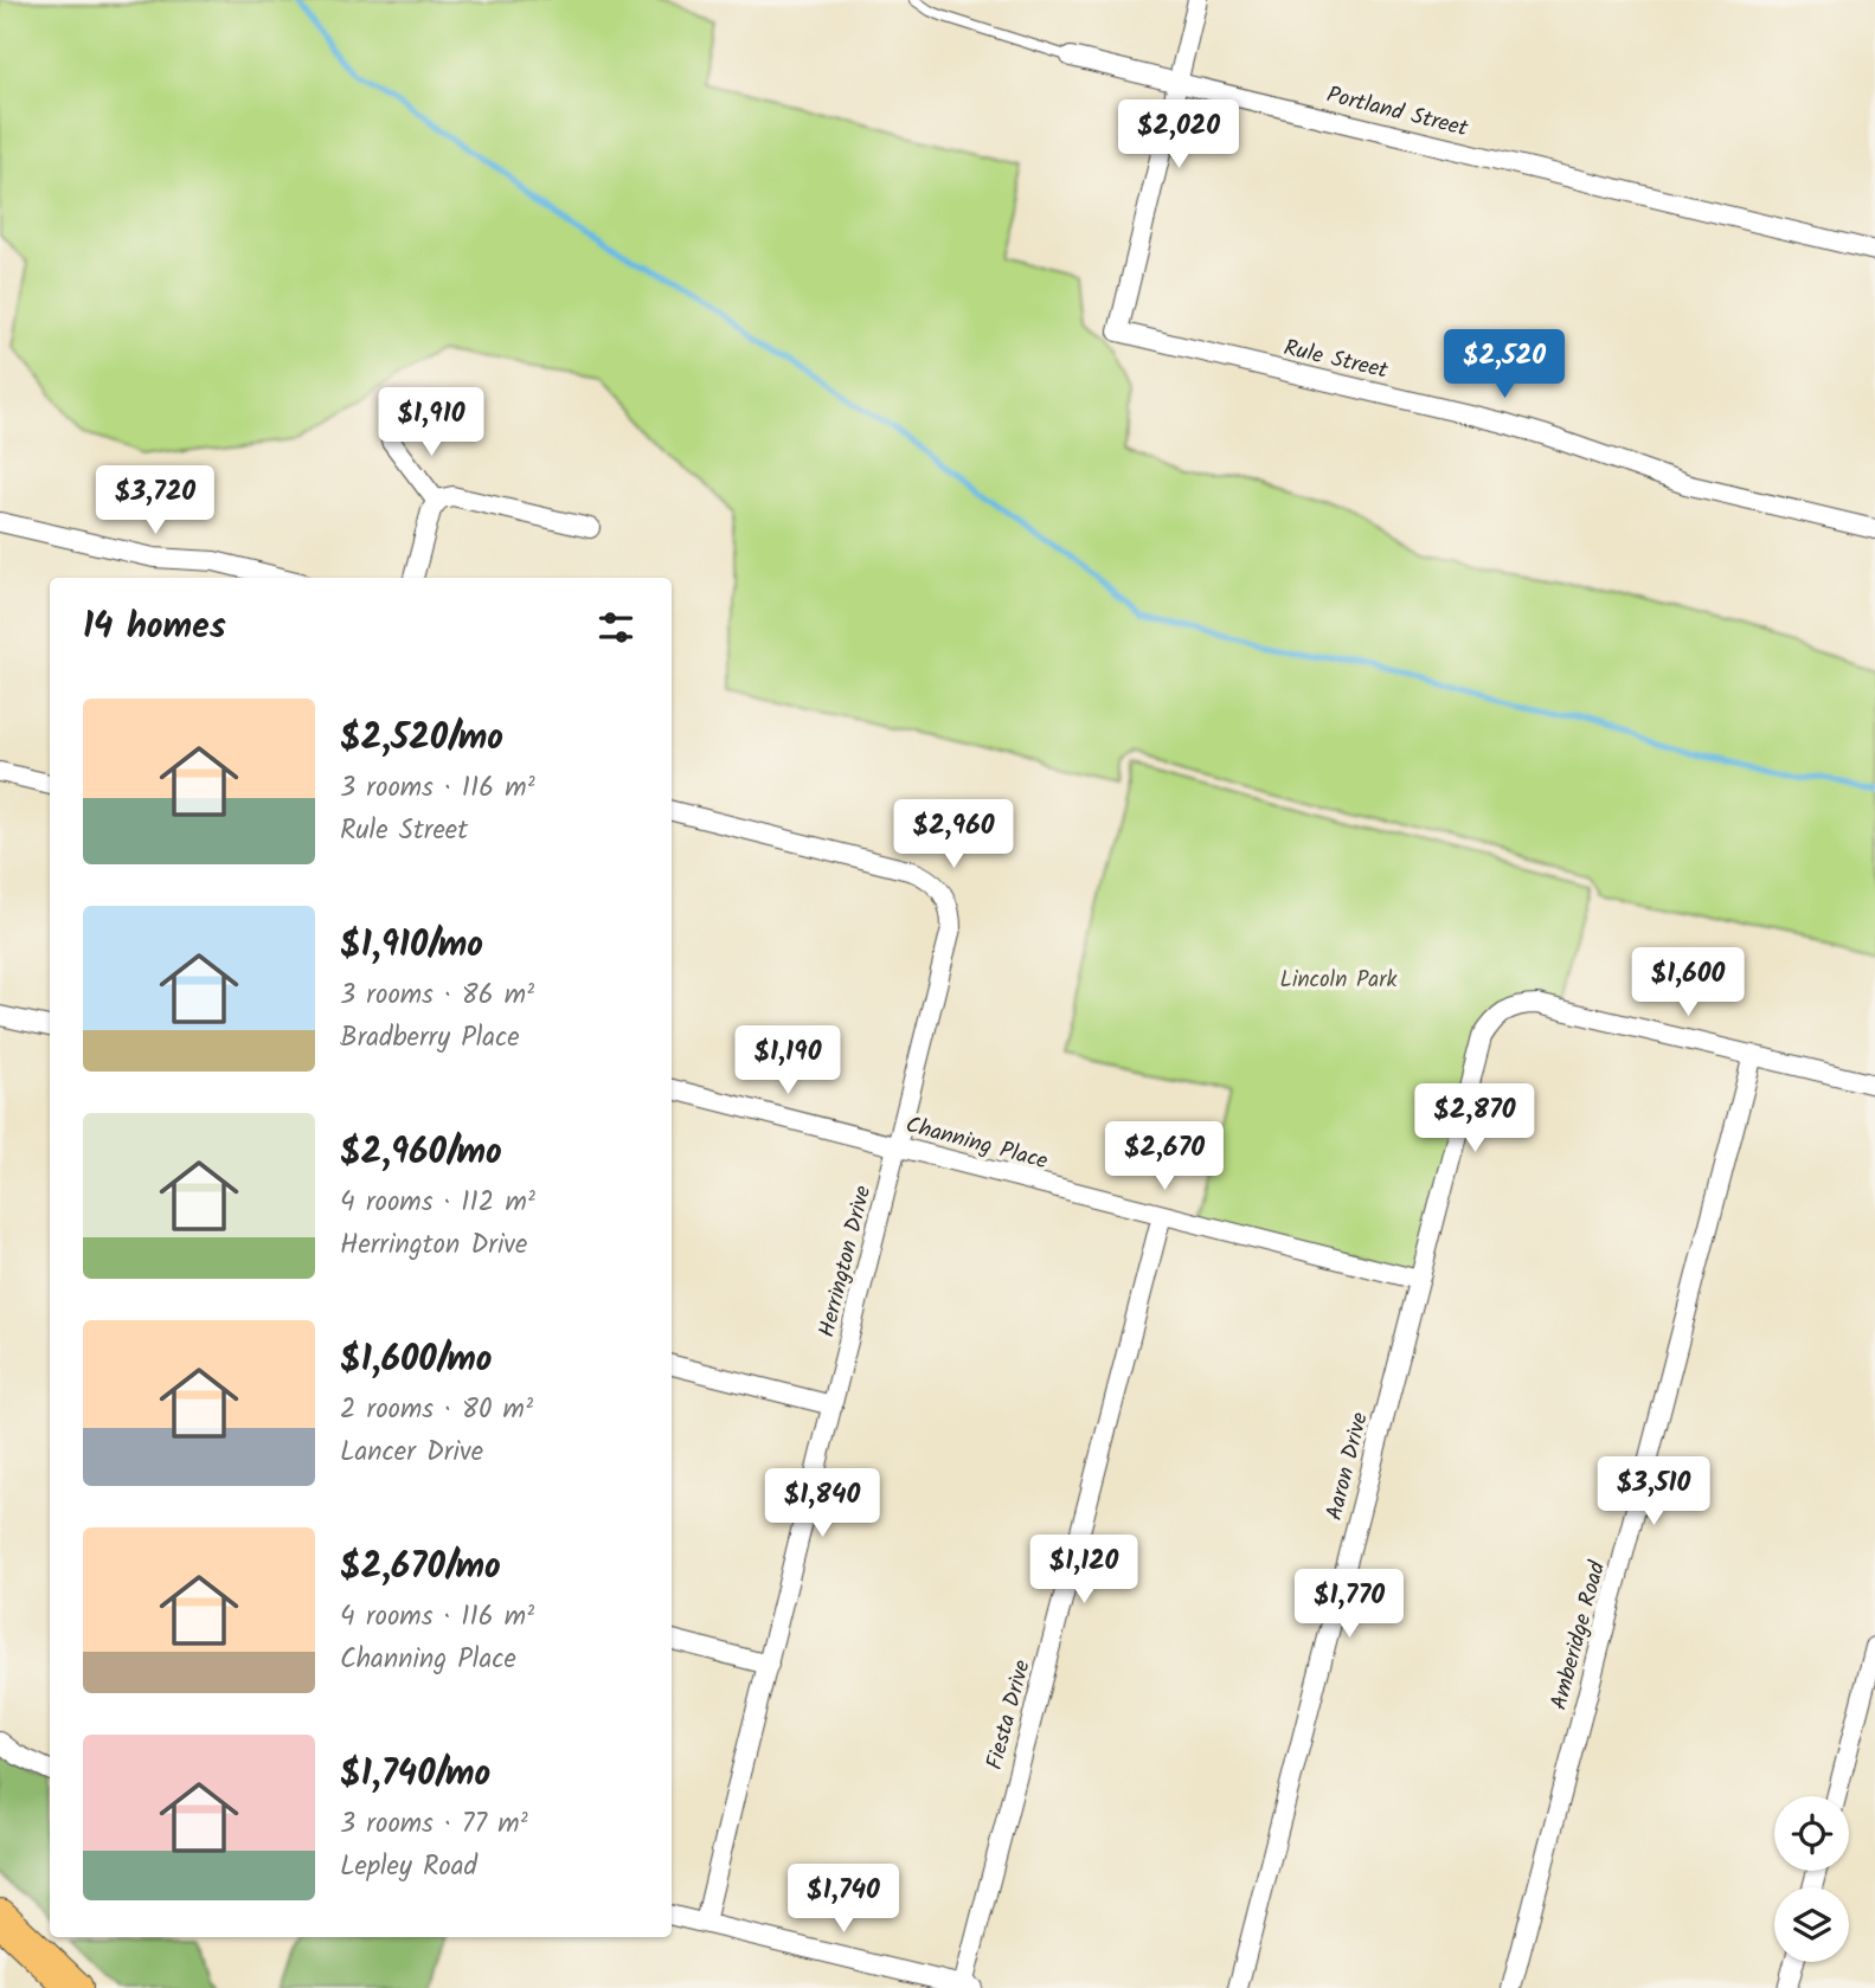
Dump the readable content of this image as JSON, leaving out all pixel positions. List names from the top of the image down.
{
  "streets": {
    "street": [
      "Portland Street",
      "Rule Street",
      "Channing Place",
      "Herrington Drive",
      "Aaron Drive",
      "Amberidge Road",
      "Fiesta Drive"
    ]
  },
  "crossings": [
    ["Portland Street", "Rule Street"],
    ["Channing Place", "Herrington Drive"],
    ["Channing Place", "Aaron Drive"],
    ["Channing Place", "Fiesta Drive"],
    ["Aaron Drive", "Amberidge Road"]
  ],
  "parks": ["Lincoln Park"],
  "page": {
    "price": [
      "$2,020",
      "$2,520",
      "$1,910",
      "$3,720",
      "$2,960",
      "$1,600",
      "$1,190",
      "$2,870",
      "$2,670",
      "$3,510",
      "$1,840",
      "$1,120",
      "$1,770",
      "$1,740"
    ],
    "heading": "14 homes",
    "list": [
      {
        "name": "$2,520/mo",
        "note": "3 rooms · 116 m² · Rule Street"
      },
      {
        "name": "$1,910/mo",
        "note": "3 rooms · 86 m² · Bradberry Place"
      },
      {
        "name": "$2,960/mo",
        "note": "4 rooms · 112 m² · Herrington Drive"
      },
      {
        "name": "$1,600/mo",
        "note": "2 rooms · 80 m² · Lancer Drive"
      },
      {
        "name": "$2,670/mo",
        "note": "4 rooms · 116 m² · Channing Place"
      },
      {
        "name": "$1,740/mo",
        "note": "3 rooms · 77 m² · Lepley Road"
      }
    ]
  }
}
